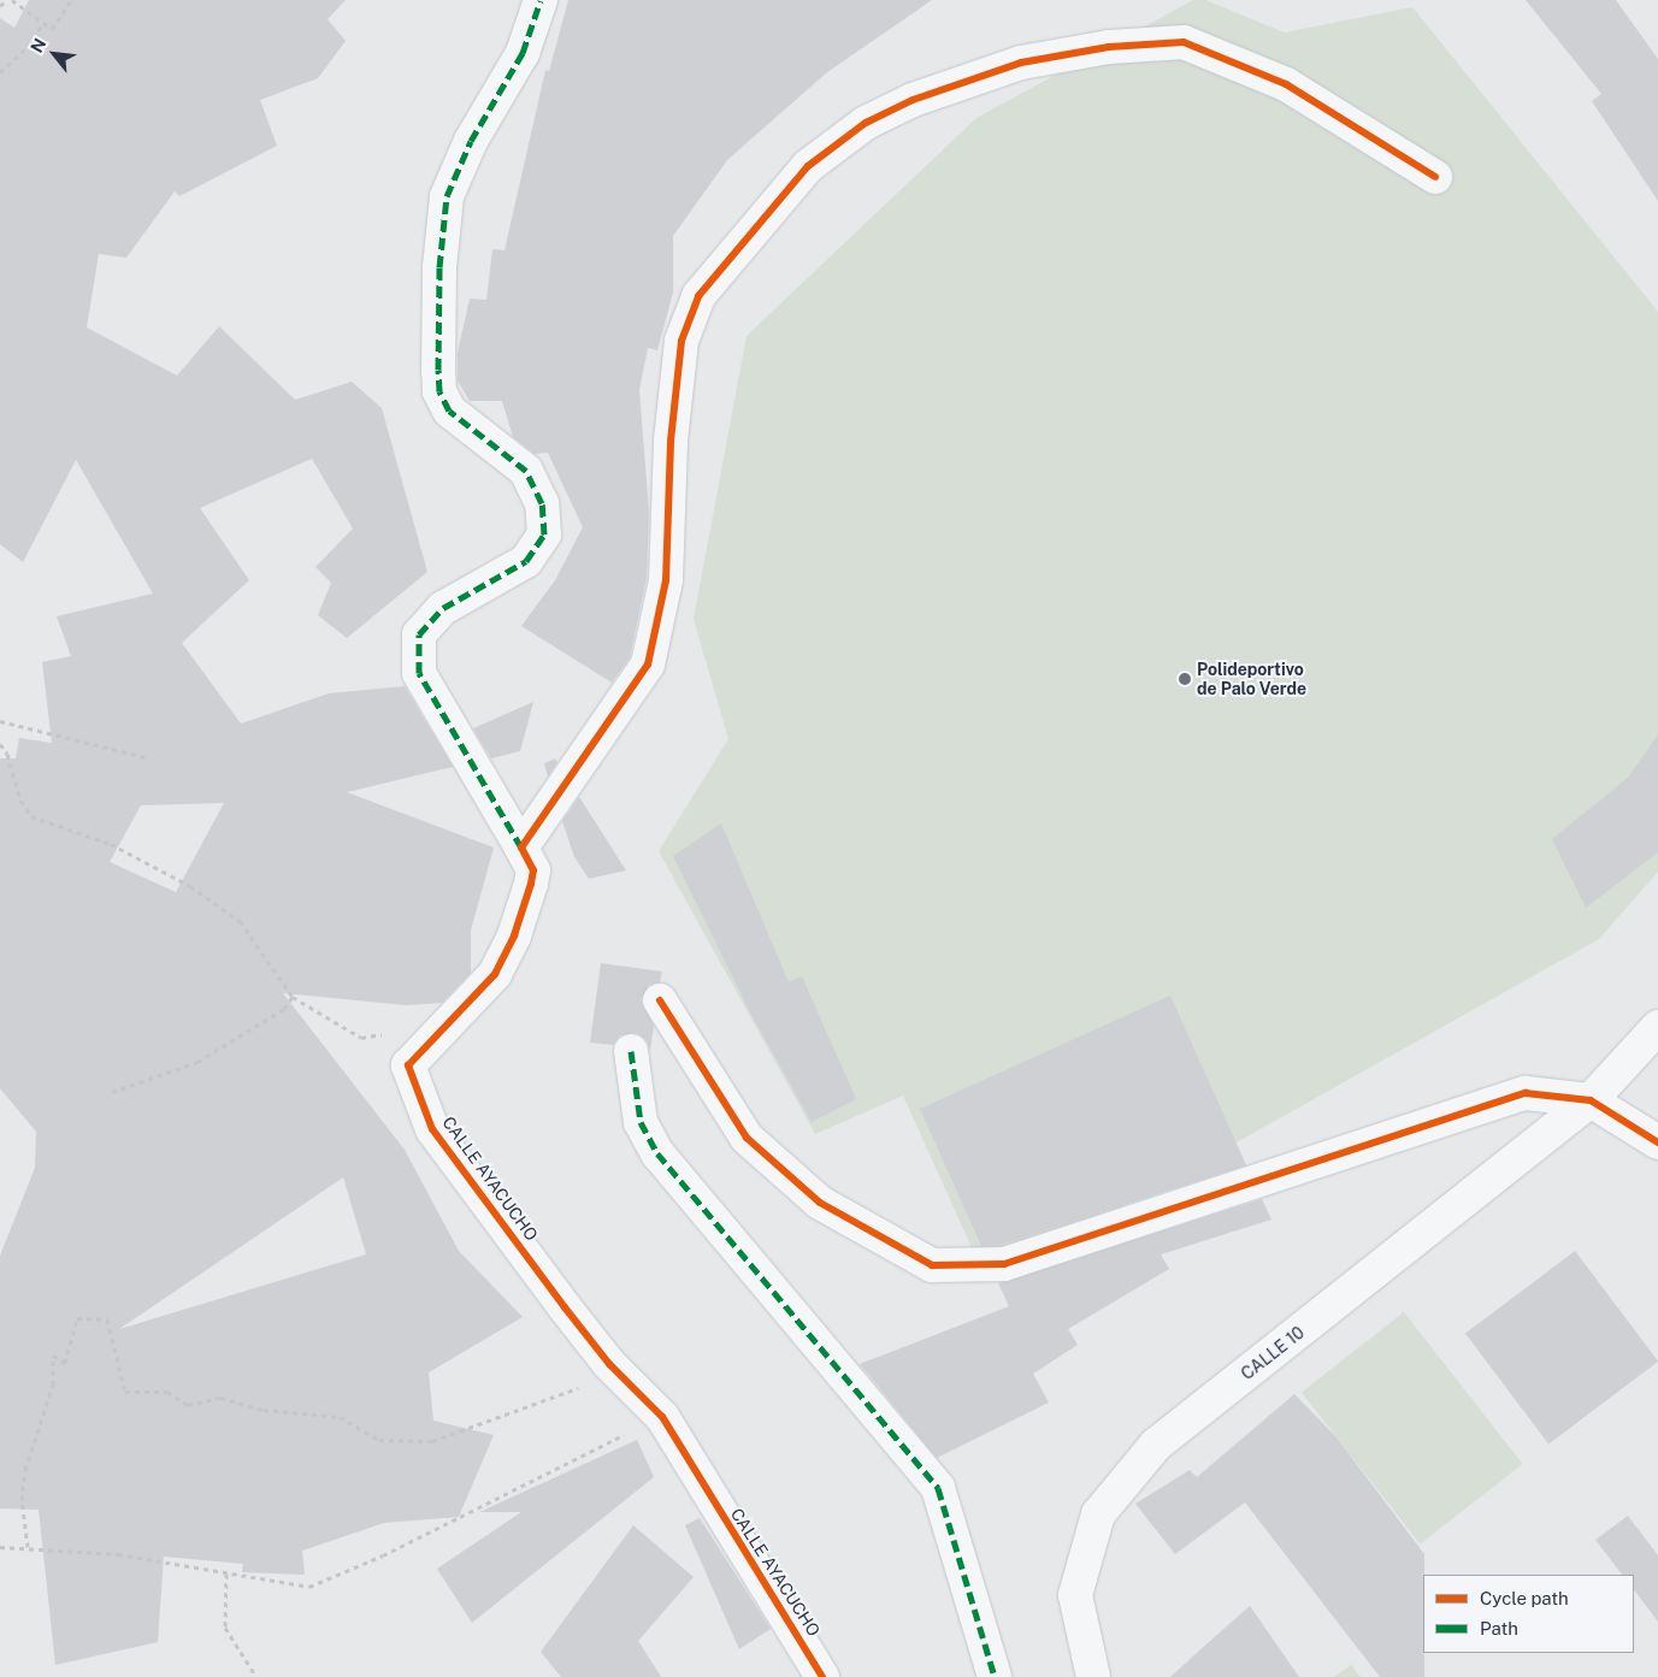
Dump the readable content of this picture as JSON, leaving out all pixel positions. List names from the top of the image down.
{
  "streets": {
    "street": ["CALLE AYACUCHO", "CALLE 10"]
  },
  "places": ["Polideportivo de Palo Verde"],
  "legend": ["Cycle path", "Path"],
  "north": "top left"
}
